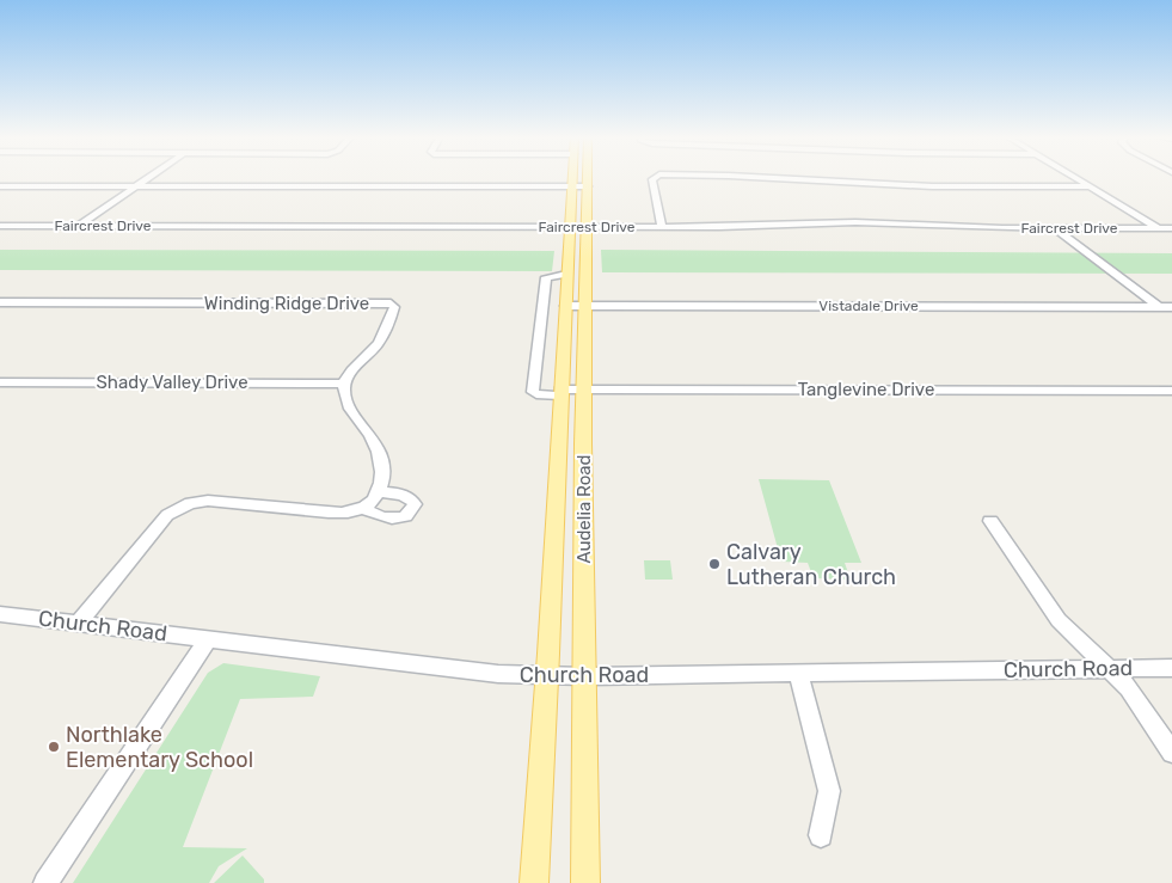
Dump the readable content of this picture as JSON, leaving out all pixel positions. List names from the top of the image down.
{
  "streets": {
    "main road": ["Audelia Road"],
    "street": [
      "Faircrest Drive",
      "Winding Ridge Drive",
      "Vistadale Drive",
      "Shady Valley Drive",
      "Tanglevine Drive",
      "Church Road"
    ]
  },
  "crossings": [
    ["Faircrest Drive", "Audelia Road"],
    ["Winding Ridge Drive", "Shady Valley Drive"],
    ["Vistadale Drive", "Audelia Road"],
    ["Tanglevine Drive", "Audelia Road"],
    ["Audelia Road", "Church Road"]
  ],
  "places": ["Calvary Lutheran Church", "Northlake Elementary School"]
}
